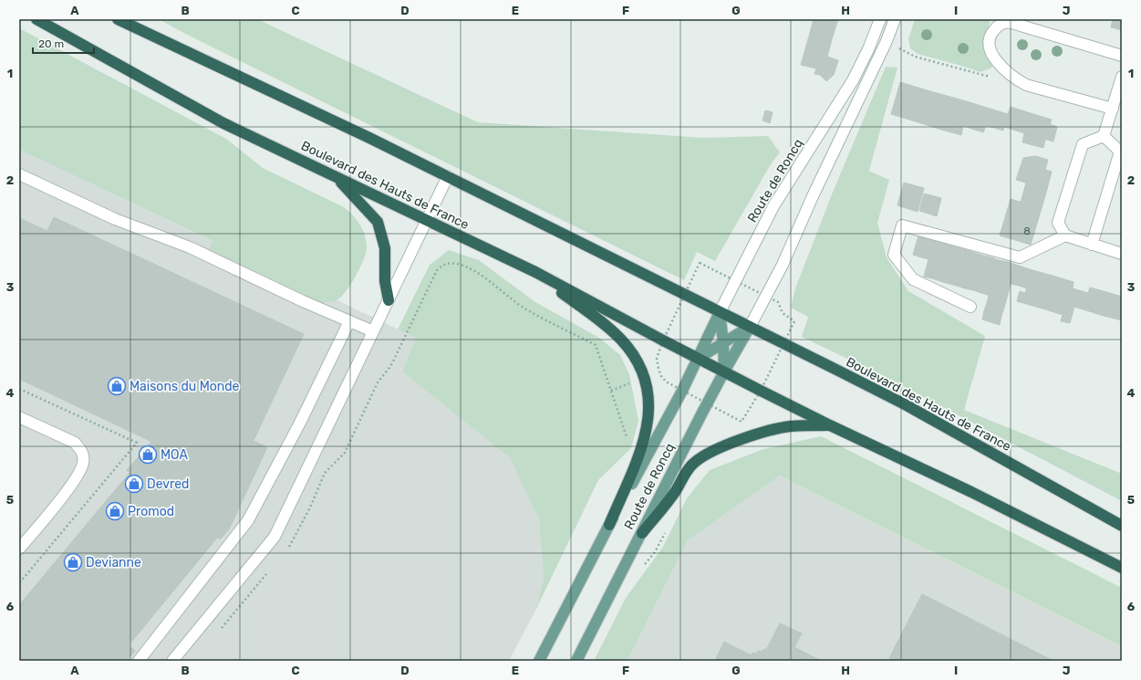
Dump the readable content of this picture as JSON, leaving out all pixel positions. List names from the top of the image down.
{
  "streets": {
    "highway": ["Boulevard des Hauts de France"],
    "main road": ["Route de Roncq"]
  },
  "crossings": [
    ["Route de Roncq", "Boulevard des Hauts de France"]
  ],
  "places": {
    "shop": [
      "Maisons du Monde",
      "MOA",
      "Devred",
      "Promod",
      "Devianne"
    ]
  },
  "house_numbers": ["8"],
  "scale_bar": "20 m",
  "grid": {
    "columns": [
      "A",
      "B",
      "C",
      "D",
      "E",
      "F",
      "G",
      "H",
      "I",
      "J"
    ],
    "rows": [
      "1",
      "2",
      "3",
      "4",
      "5",
      "6"
    ]
  }
}
